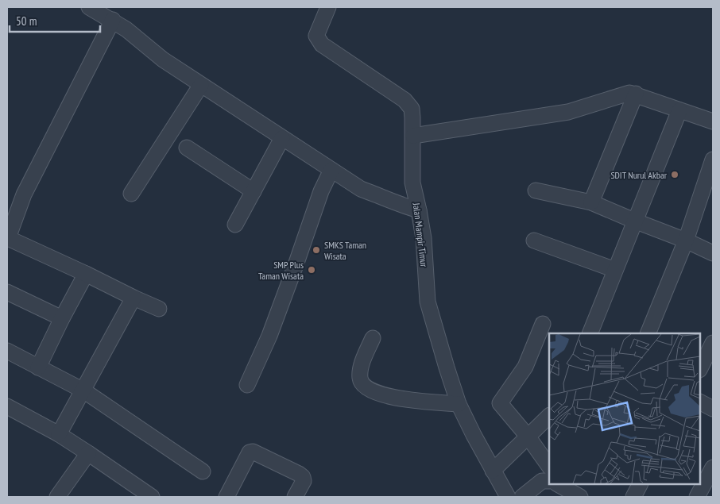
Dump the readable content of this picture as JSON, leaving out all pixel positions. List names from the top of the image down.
{
  "streets": {
    "street": ["Jalan Mampir Timur"]
  },
  "places": ["SDIT Nurul Akbar", "SMKS Taman Wisata", "SMP Plus Taman Wisata"],
  "scale_bar": "50 m"
}
